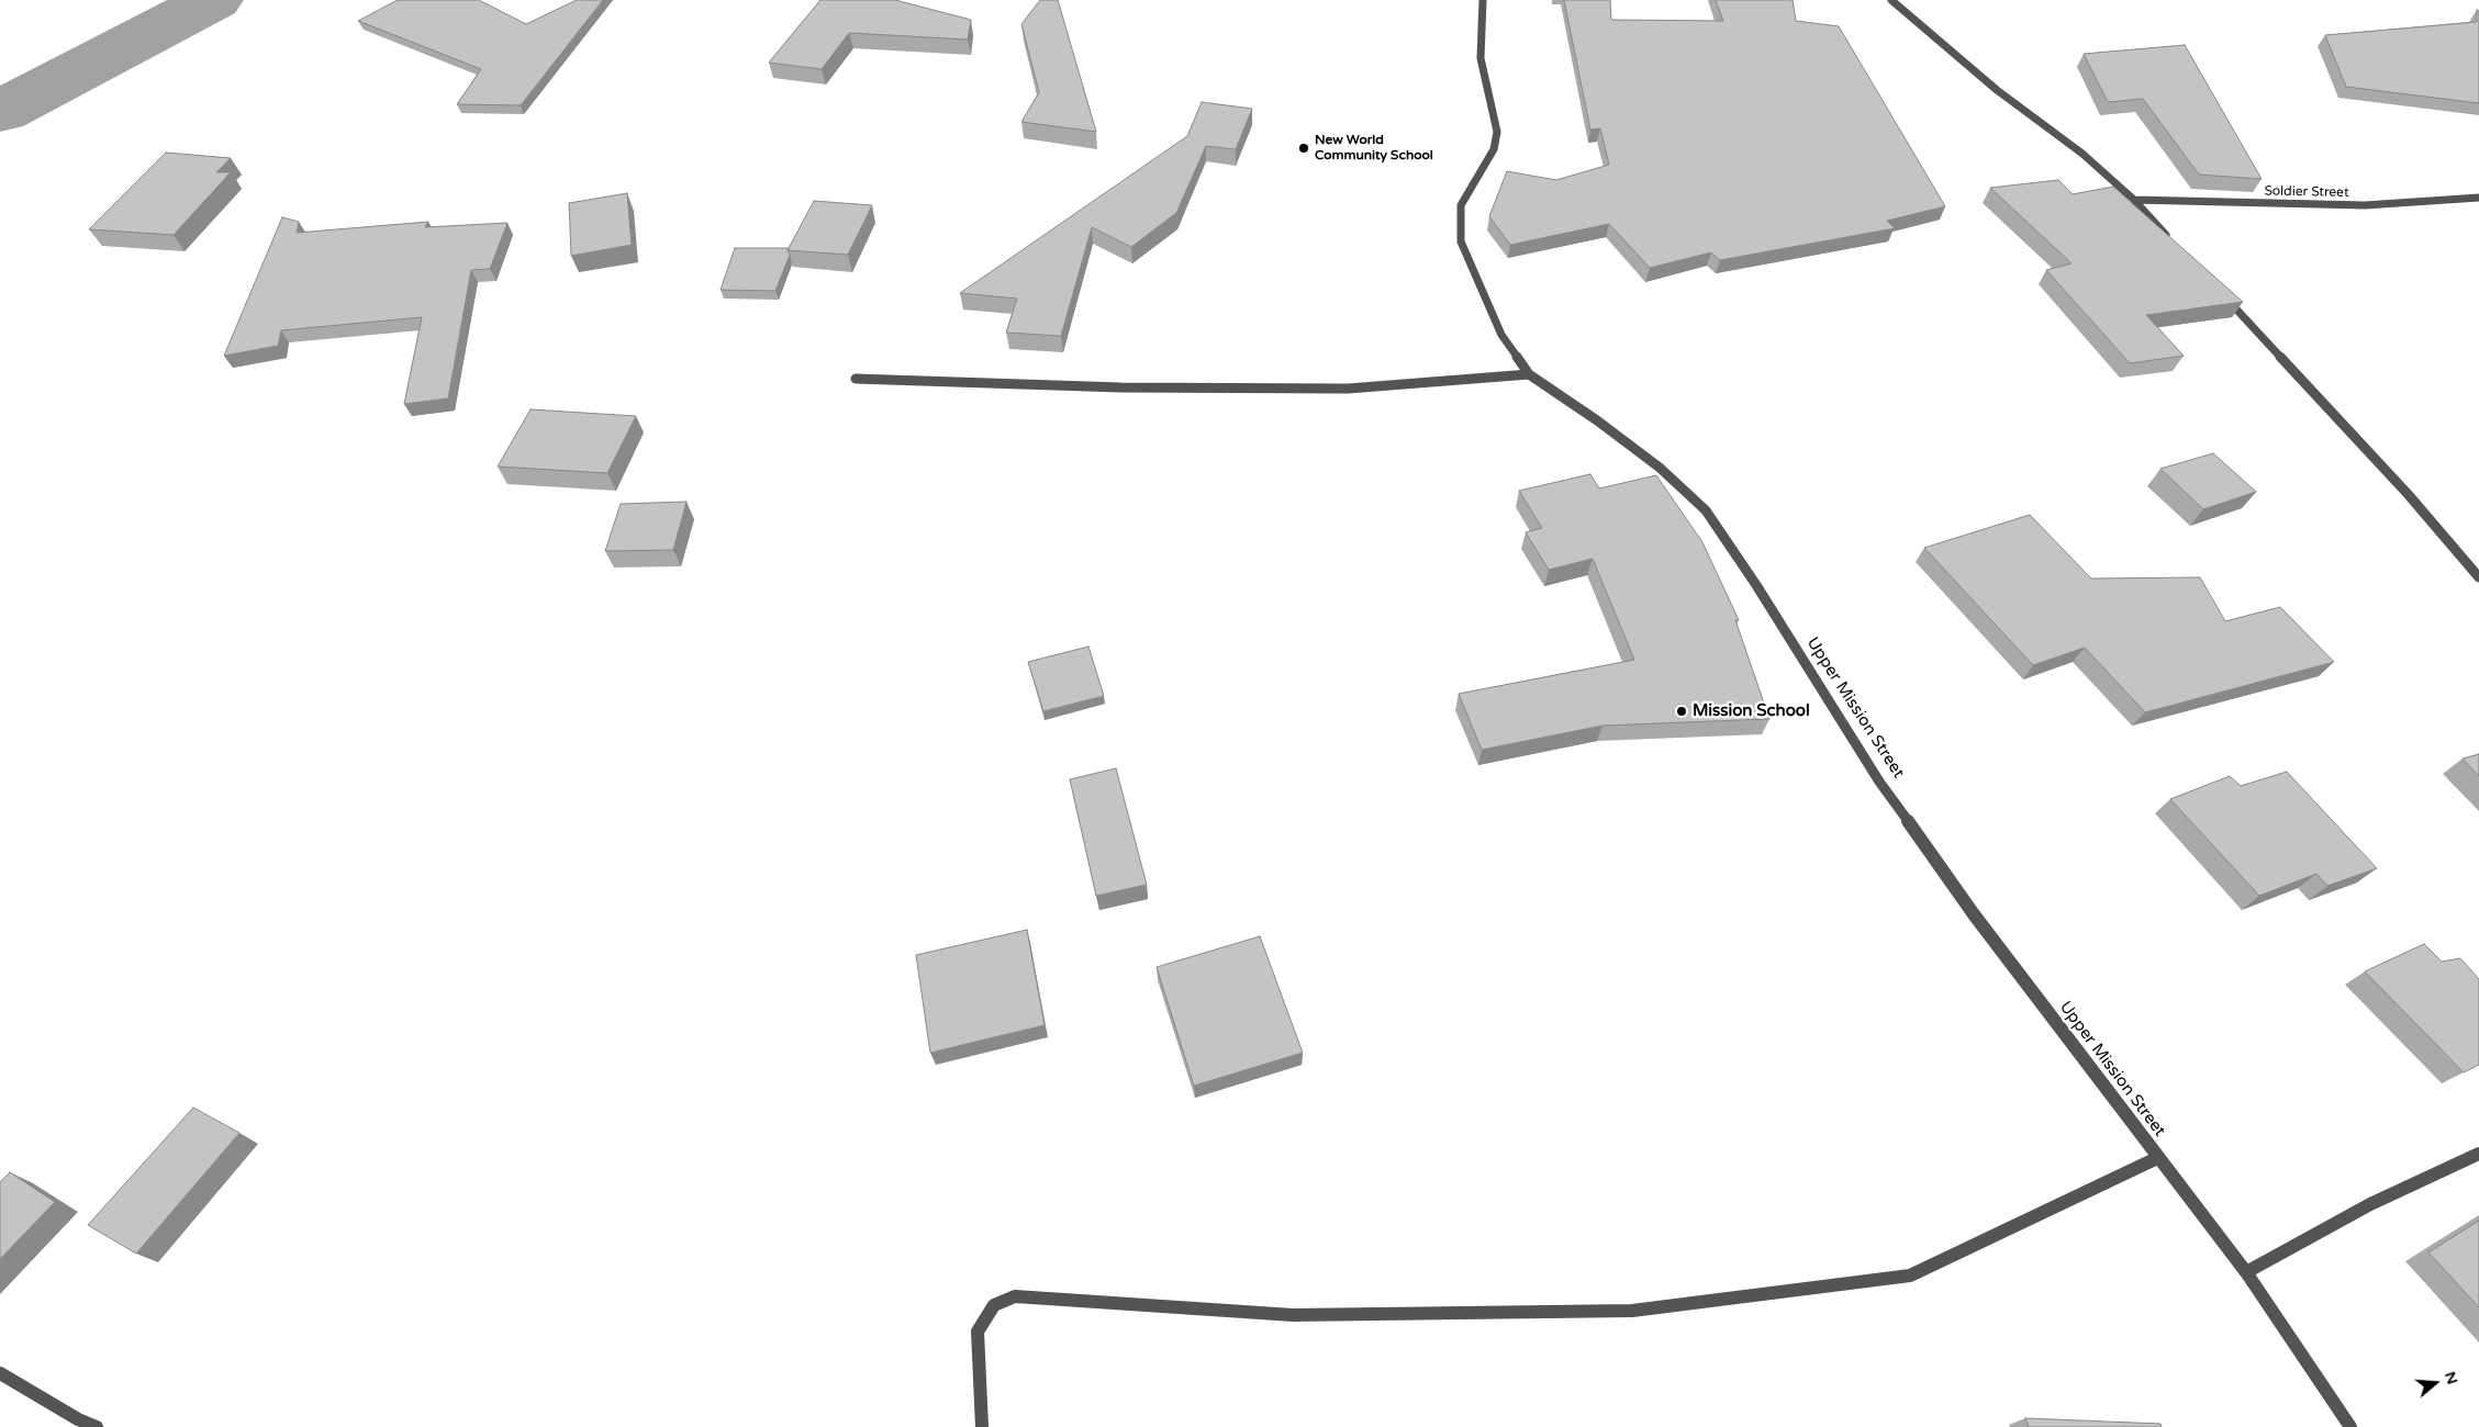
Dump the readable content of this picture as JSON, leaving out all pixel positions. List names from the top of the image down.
{
  "streets": {
    "street": ["Soldier Street", "Upper Mission Street"]
  },
  "places": ["New World Community School", "Mission School"],
  "north": "right"
}
